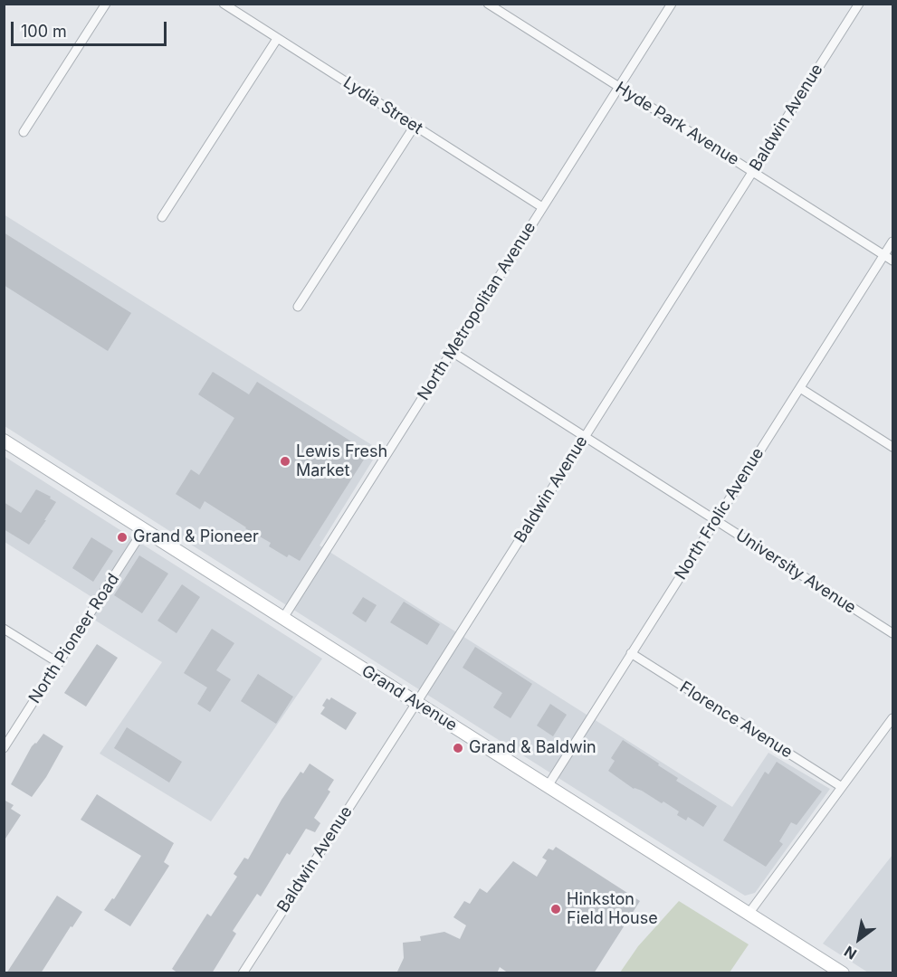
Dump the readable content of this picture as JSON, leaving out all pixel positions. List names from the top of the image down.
{
  "streets": {
    "main road": ["Grand Avenue"],
    "street": [
      "Lydia Street",
      "Baldwin Avenue",
      "Hyde Park Avenue",
      "North Metropolitan Avenue",
      "North Frolic Avenue",
      "University Avenue",
      "North Pioneer Road",
      "Florence Avenue"
    ]
  },
  "crossings": [
    ["Lydia Street", "North Metropolitan Avenue"],
    ["Baldwin Avenue", "Hyde Park Avenue"],
    ["Baldwin Avenue", "University Avenue"],
    ["Baldwin Avenue", "Grand Avenue"],
    ["Hyde Park Avenue", "North Metropolitan Avenue"],
    ["Hyde Park Avenue", "North Frolic Avenue"],
    ["North Metropolitan Avenue", "University Avenue"],
    ["North Metropolitan Avenue", "Grand Avenue"],
    ["North Frolic Avenue", "University Avenue"],
    ["North Frolic Avenue", "Grand Avenue"],
    ["North Frolic Avenue", "Florence Avenue"],
    ["North Pioneer Road", "Grand Avenue"]
  ],
  "places": [
    "Lewis Fresh Market",
    "Grand & Pioneer",
    "Grand & Baldwin",
    "Hinkston Field House"
  ],
  "scale_bar": "100 m",
  "north": "bottom left"
}
